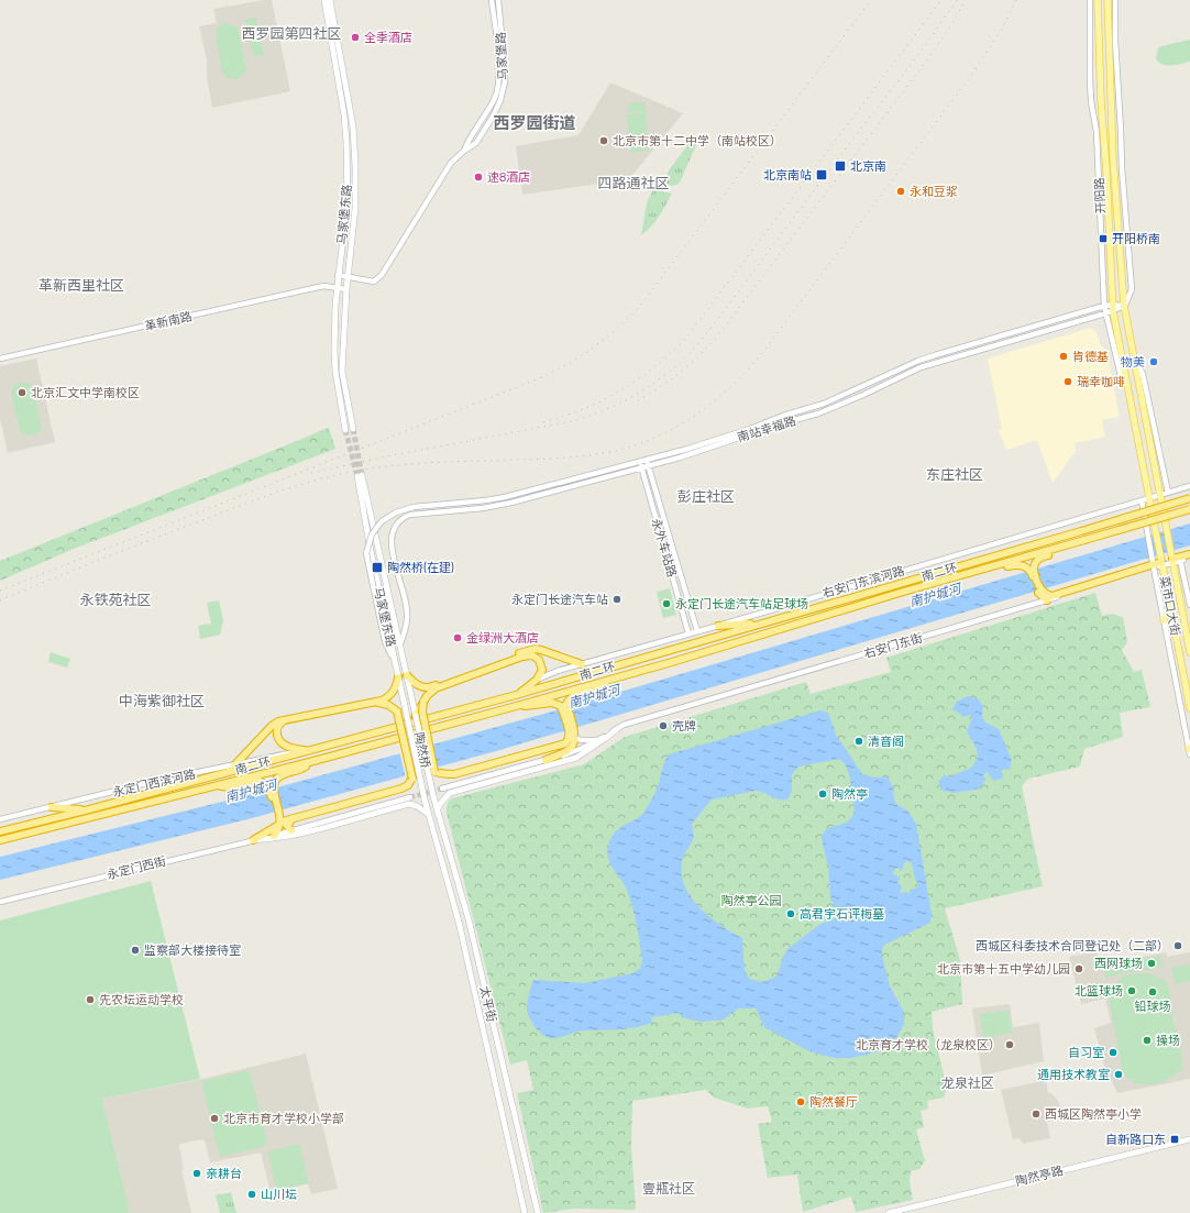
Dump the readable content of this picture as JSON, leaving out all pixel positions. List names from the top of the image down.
{
  "streets": {
    "highway": ["南二环"],
    "main road": [
      "开阳路",
      "马家堡东路",
      "菜市口大街",
      "陶然桥",
      "太平街",
      "陶然亭路"
    ],
    "street": [
      "马家堡路",
      "革新南路",
      "南站幸福路",
      "永外车站路",
      "右安门东滨河路",
      "右安门东街",
      "永定门西滨河路",
      "永定门西街"
    ]
  },
  "crossings": [
    ["马家堡路", "马家堡东路"],
    ["开阳路", "南站幸福路"],
    ["开阳路", "右安门东滨河路"],
    ["开阳路", "菜市口大街"],
    ["马家堡东路", "革新南路"],
    ["马家堡东路", "南站幸福路"],
    ["马家堡东路", "陶然桥"],
    ["南站幸福路", "永外车站路"],
    ["永外车站路", "右安门东滨河路"],
    ["南二环", "永定门西滨河路"],
    ["陶然桥", "太平街"]
  ],
  "districts": [
    "西罗园第四社区",
    "西罗园街道",
    "四路通社区",
    "革新西里社区",
    "东庄社区",
    "彭庄社区",
    "永铁苑社区",
    "中海紫御社区",
    "龙泉社区",
    "壹瓶社区"
  ],
  "water": ["南护城河"],
  "parks": ["陶然亭公园"],
  "places": {
    "other": [
      "全季酒店",
      "北京市第十二中学（南站校区）",
      "速8酒店",
      "永和豆浆",
      "肯德基",
      "物美",
      "瑞幸咖啡",
      "北京汇文中学南校区",
      "永定门长途汽车站",
      "永定门长途汽车站足球场",
      "金绿洲大酒店",
      "壳牌",
      "清音阁",
      "陶然亭",
      "高君宇石评梅墓",
      "西城区科委技术合同登记处（二部）",
      "监察部大楼接待室",
      "西网球场",
      "北京市第十五中学幼儿园",
      "北篮球场",
      "铅球场",
      "先农坛运动学校",
      "操场",
      "北京育才学校（龙泉校区）",
      "自习室",
      "通用技术教室",
      "陶然餐厅",
      "西城区陶然亭小学",
      "北京市育才学校小学部",
      "亲耕台",
      "山川坛"
    ],
    "transit": [
      "北京南",
      "北京南站",
      "开阳桥南",
      "陶然桥(在建)",
      "自新路口东"
    ]
  }
}
